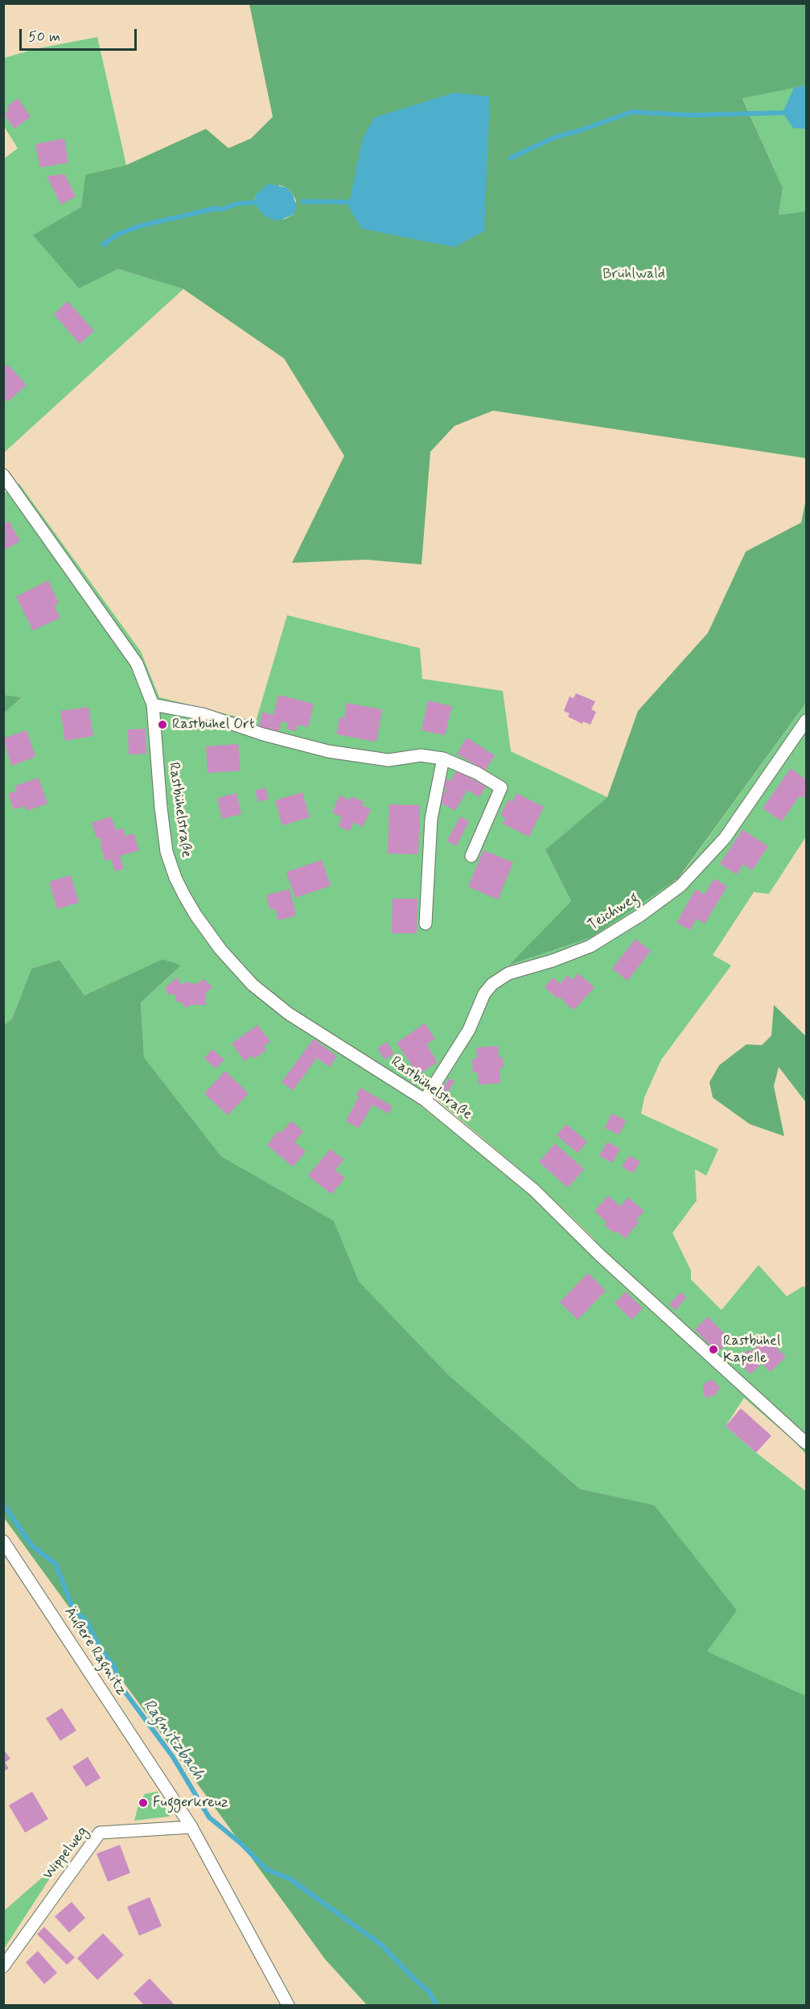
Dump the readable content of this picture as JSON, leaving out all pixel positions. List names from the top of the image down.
{
  "streets": {
    "street": [
      "Rastbühelstraße",
      "Teichweg",
      "Äußere Ragnitz",
      "Wippelweg"
    ]
  },
  "crossings": [
    ["Rastbühelstraße", "Teichweg"],
    ["Äußere Ragnitz", "Wippelweg"]
  ],
  "water": ["Ragnitzbach"],
  "parks": ["Brühlwald"],
  "places": ["Rastbühel Ort", "Rastbühel Kapelle", "Fuggerkreuz"],
  "scale_bar": "50 m"
}
